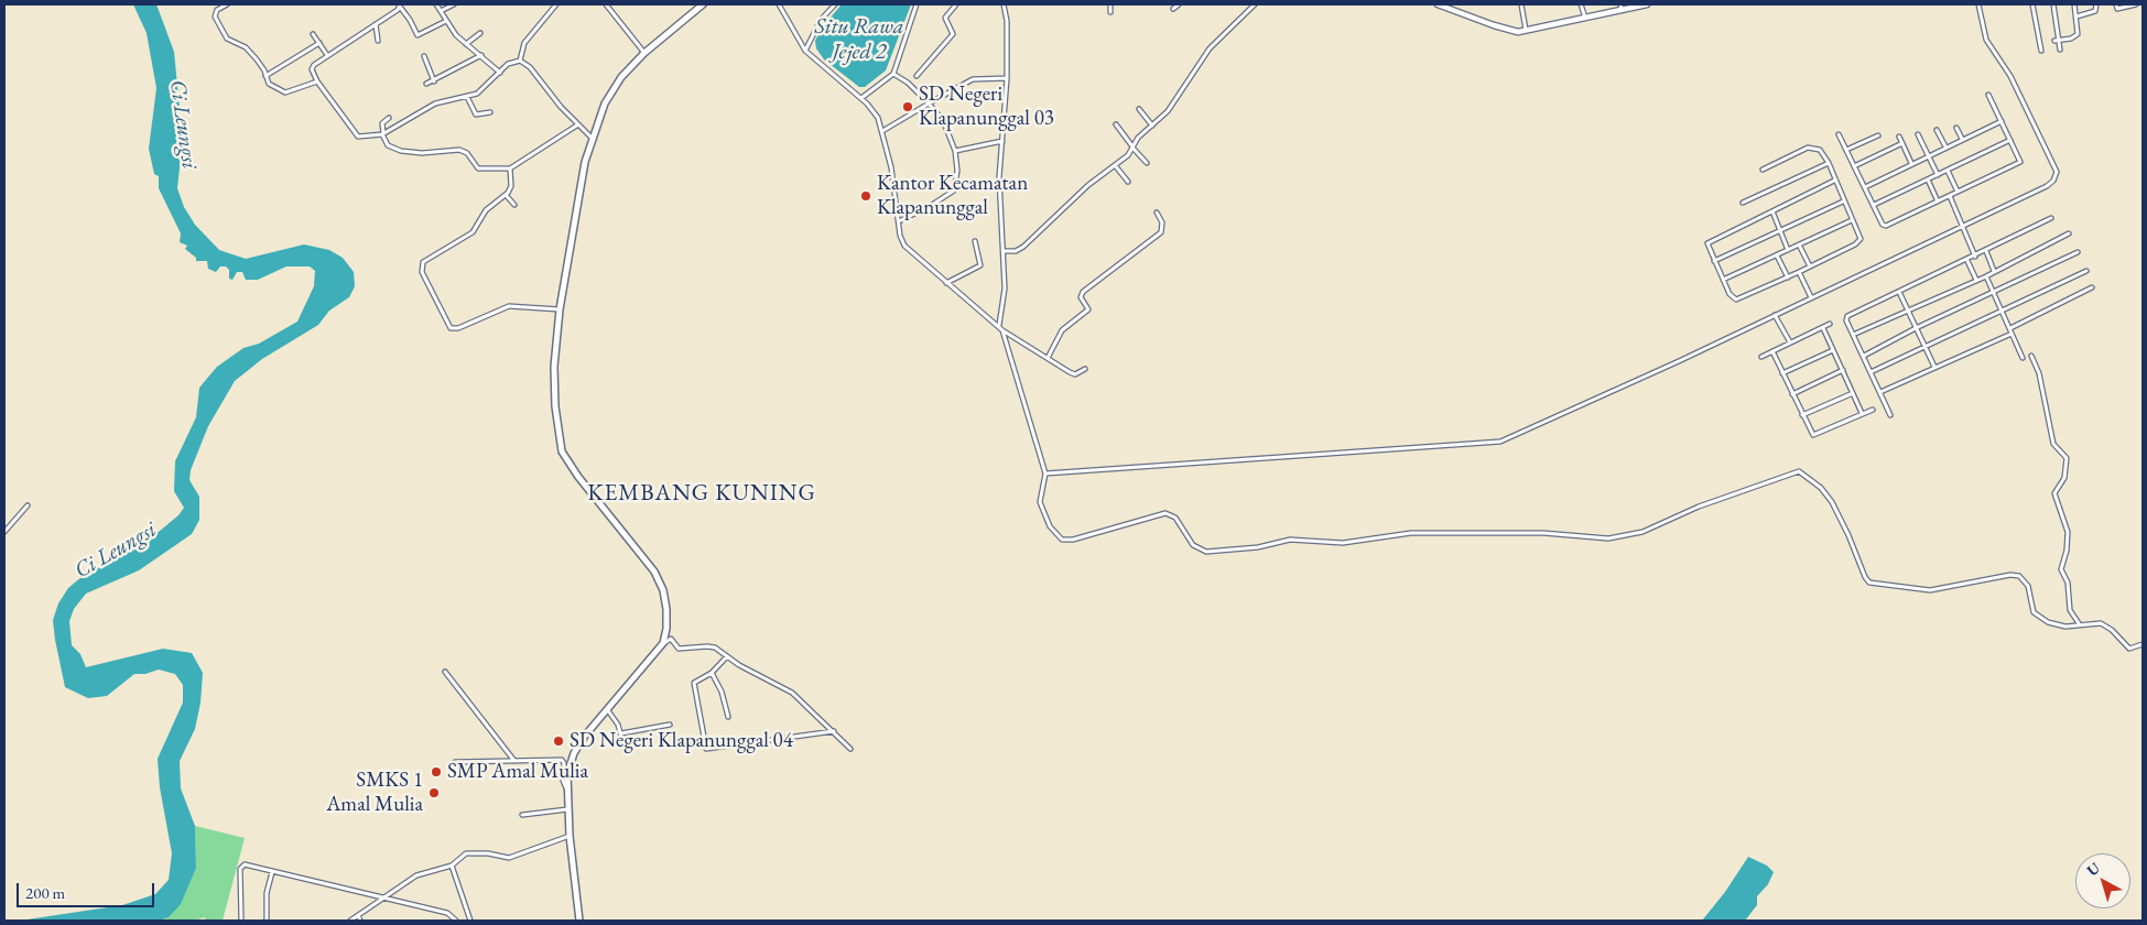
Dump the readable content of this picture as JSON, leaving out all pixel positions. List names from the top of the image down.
{
  "districts": ["KEMBANG KUNING"],
  "water": ["Situ Rawa Jejed 2", "Ci Leungsi"],
  "places": [
    "SD Negeri Klapanunggal 03",
    "Kantor Kecamatan Klapanunggal",
    "SD Negeri Klapanunggal 04",
    "SMP Amal Mulia",
    "SMKS 1 Amal Mulia"
  ],
  "scale_bar": "200 m",
  "north": "top left"
}
